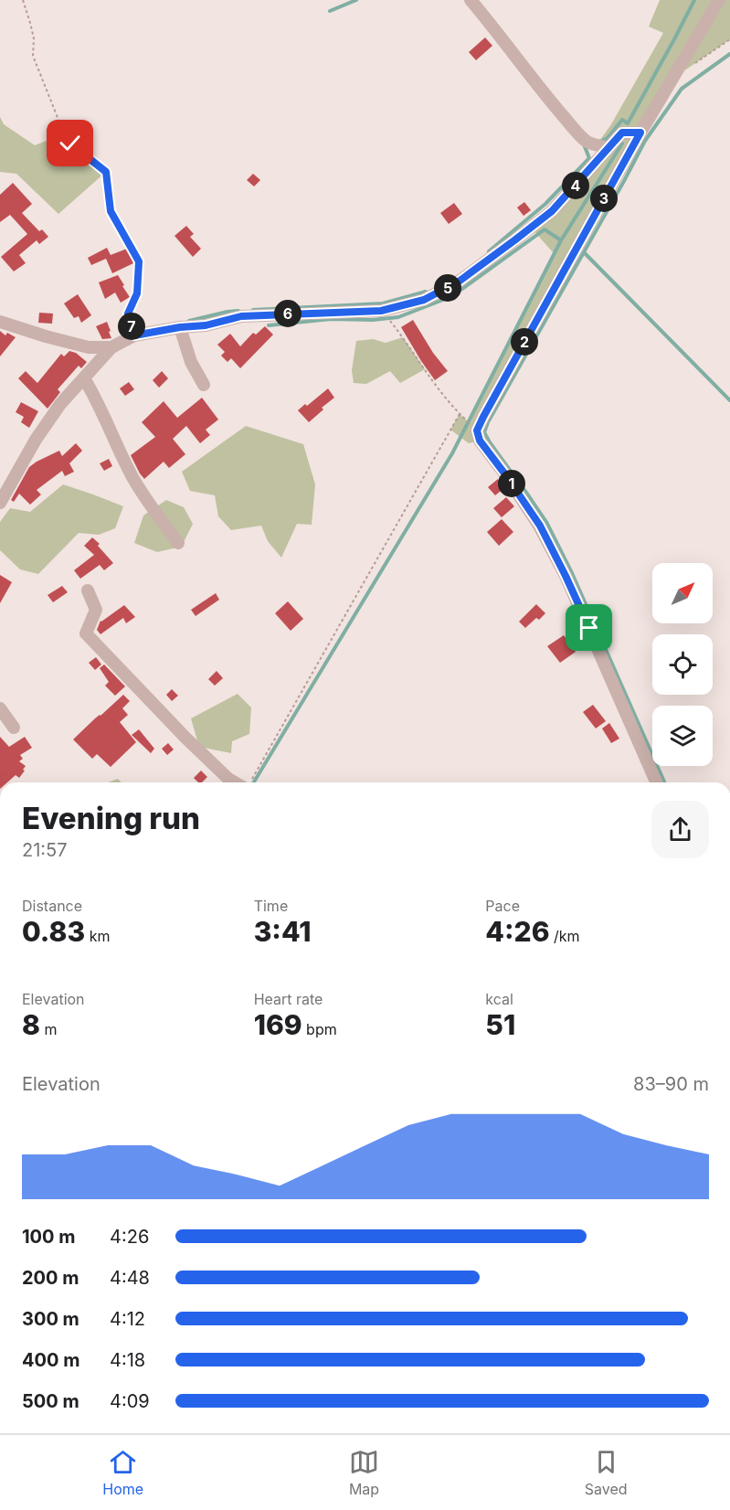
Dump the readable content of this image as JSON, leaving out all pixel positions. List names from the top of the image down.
{
  "north": "top right",
  "page": {
    "pins": [
      "4",
      "3",
      "5",
      "6",
      "7",
      "2",
      "1"
    ],
    "heading": ["Evening run", "21:57"],
    "stats": [
      ["Distance", "0.83 km"],
      ["Time", "3:41"],
      ["Pace", "4:26 /km"],
      ["Elevation", "8 m"],
      ["Heart rate", "169 bpm"],
      ["kcal", "51"]
    ],
    "chart": ["Elevation", "83–90 m"],
    "list": [
      {
        "name": "100 m",
        "note": "4:26"
      },
      {
        "name": "200 m",
        "note": "4:48"
      },
      {
        "name": "300 m",
        "note": "4:12"
      },
      {
        "name": "400 m",
        "note": "4:18"
      },
      {
        "name": "500 m",
        "note": "4:09"
      }
    ],
    "tabs": ["Home", "Map", "Saved"]
  }
}
